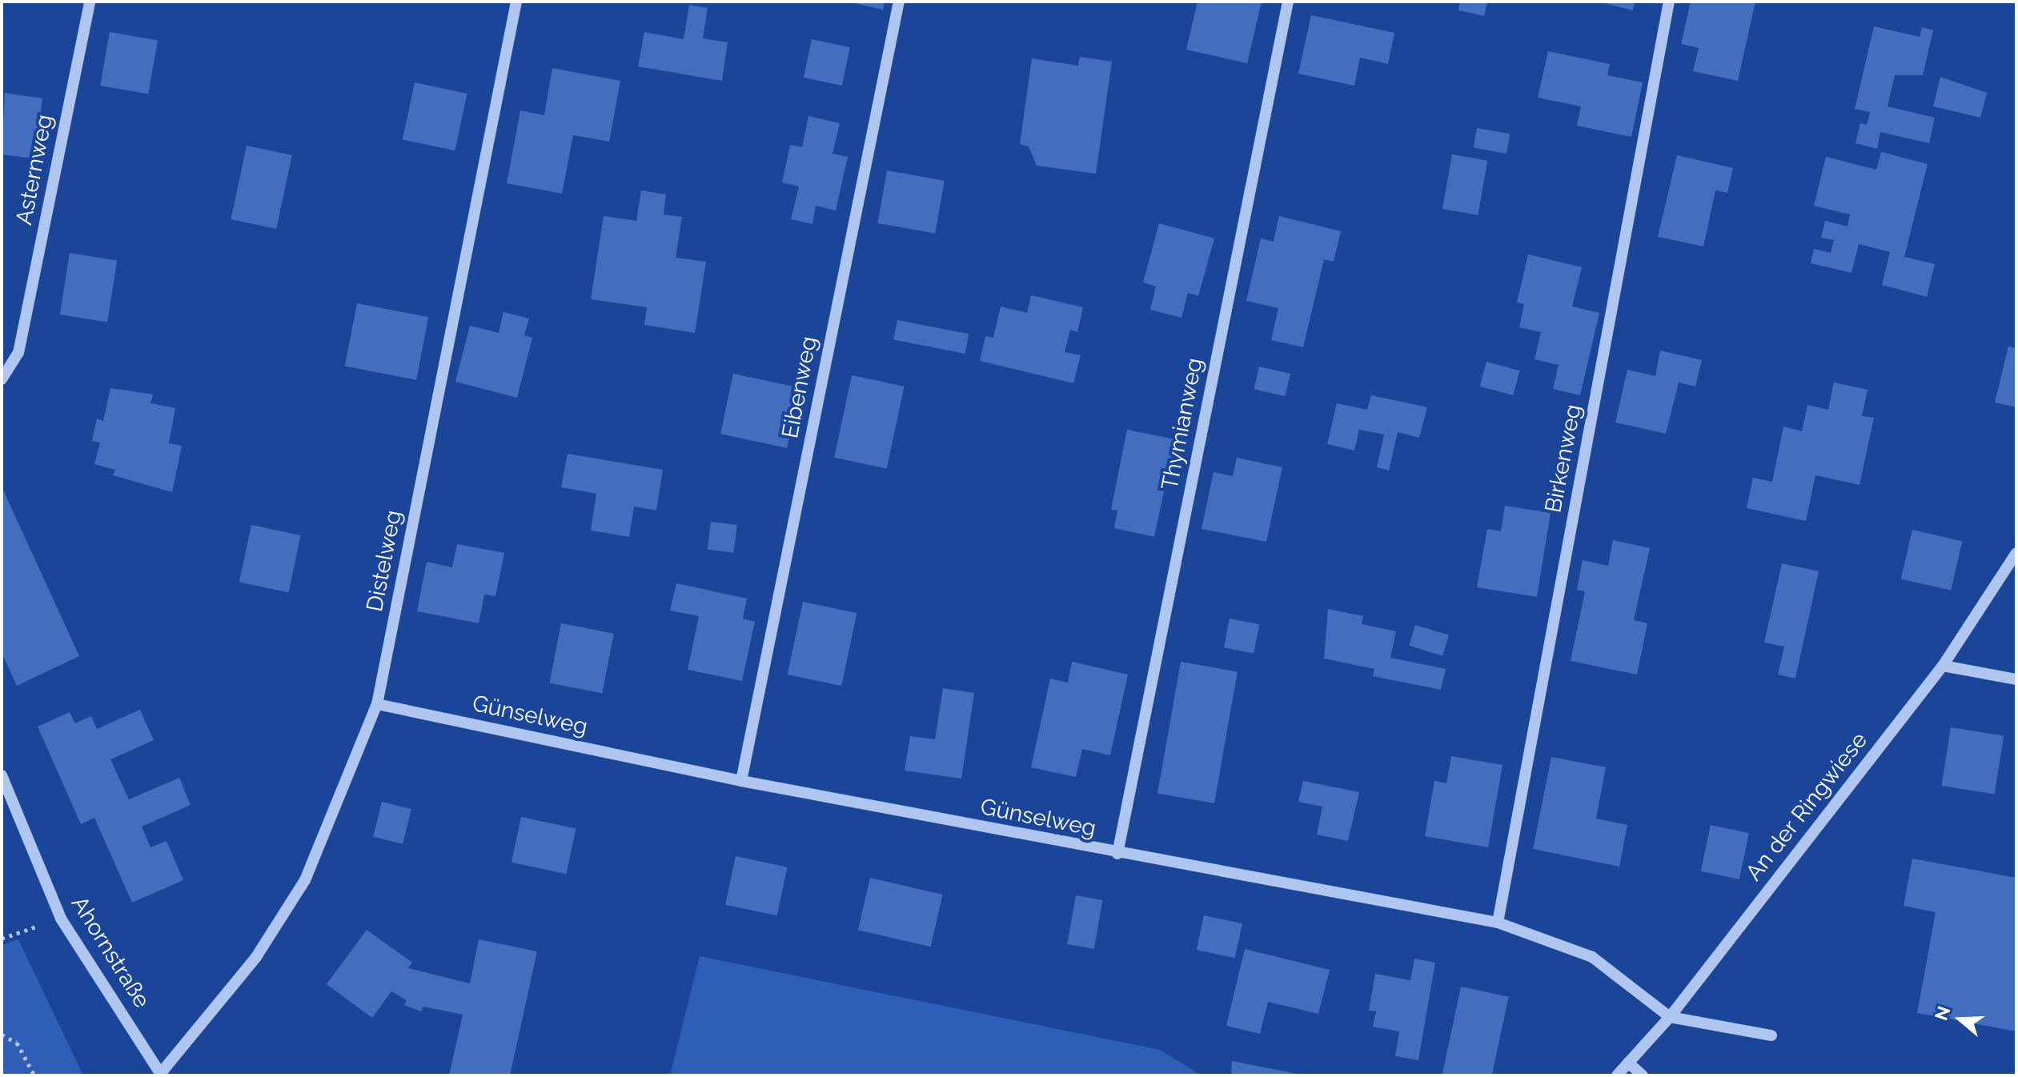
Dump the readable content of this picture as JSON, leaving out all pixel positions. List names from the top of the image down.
{
  "streets": {
    "street": [
      "Asternweg",
      "Eibenweg",
      "Thymianweg",
      "Birkenweg",
      "Distelweg",
      "Günselweg",
      "An der Ringwiese",
      "Ahornstraße"
    ]
  },
  "crossings": [
    ["Eibenweg", "Günselweg"],
    ["Thymianweg", "Günselweg"],
    ["Birkenweg", "Günselweg"],
    ["Distelweg", "Günselweg"],
    ["Distelweg", "Ahornstraße"],
    ["Günselweg", "An der Ringwiese"]
  ],
  "north": "left"
}
